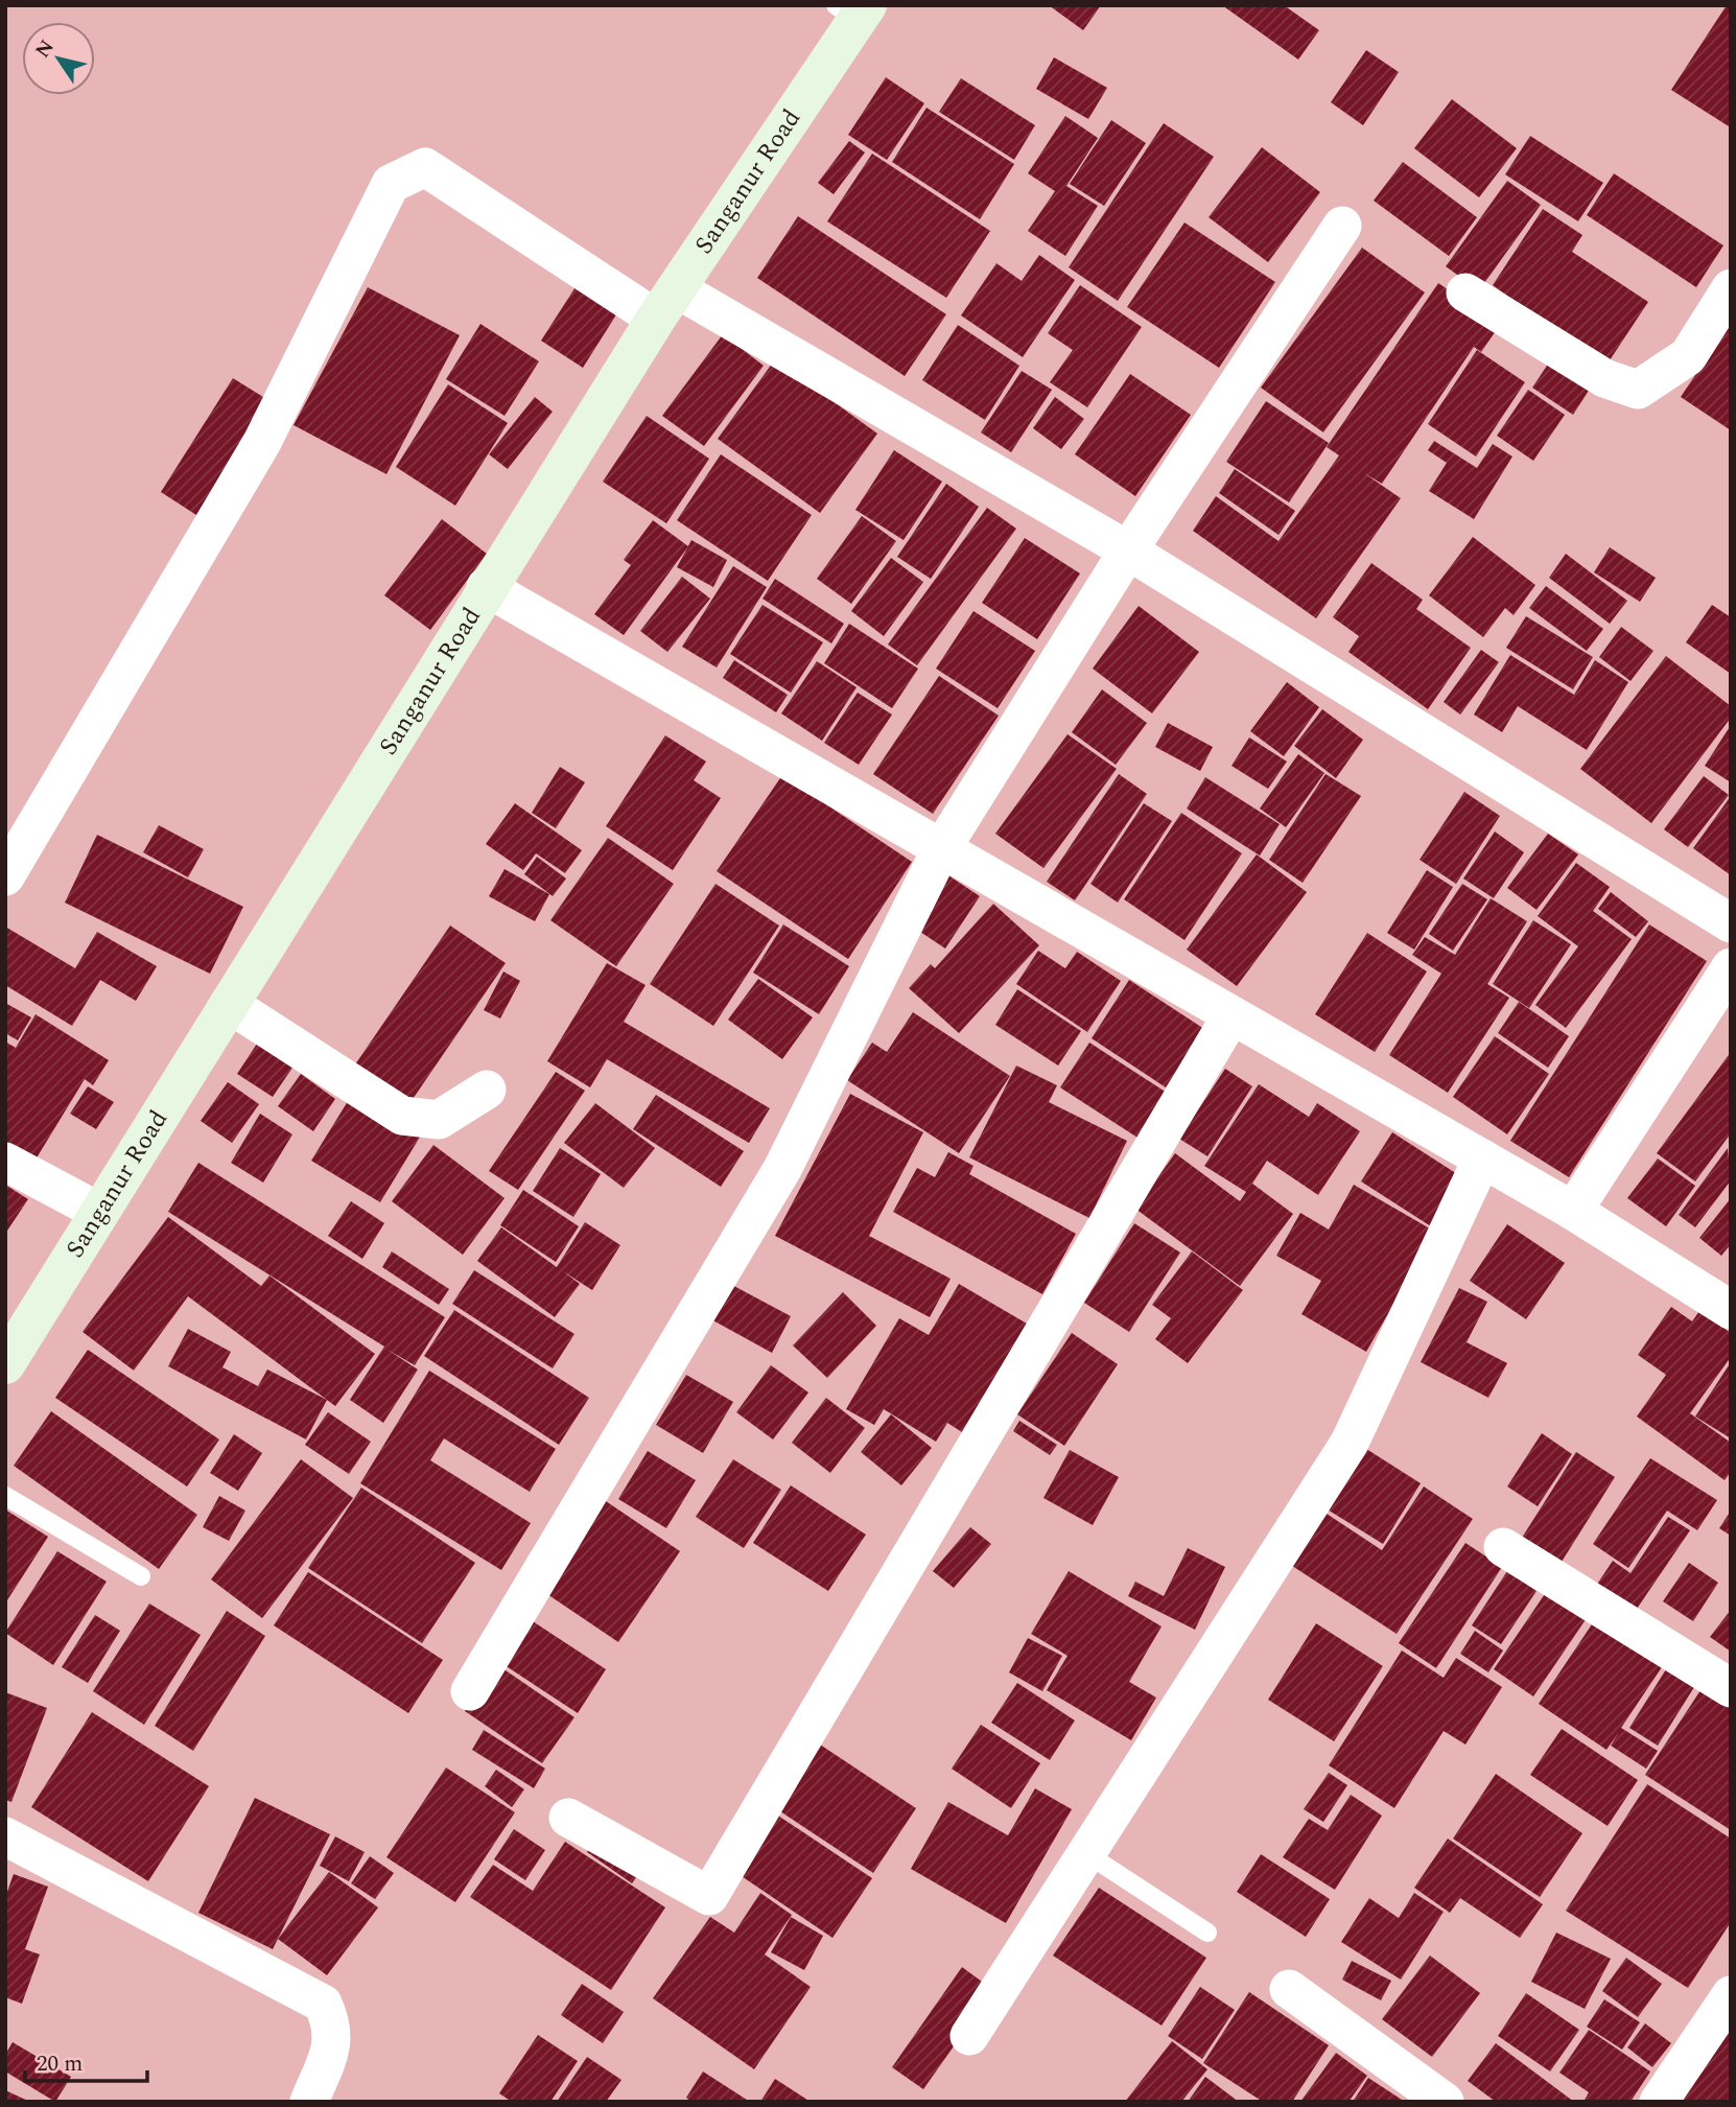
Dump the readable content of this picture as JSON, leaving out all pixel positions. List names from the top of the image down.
{
  "streets": {
    "main road": ["Sanganur Road"]
  },
  "scale_bar": "20 m",
  "north": "top left"
}
